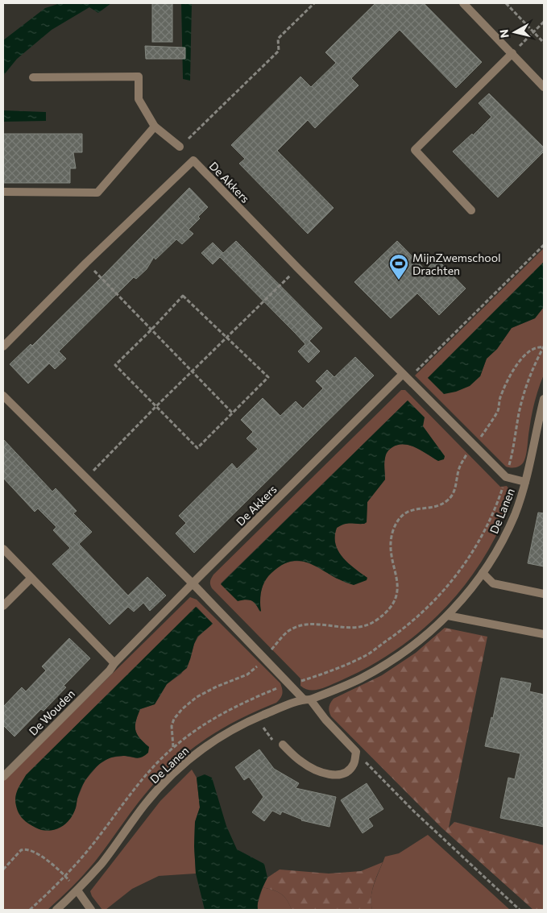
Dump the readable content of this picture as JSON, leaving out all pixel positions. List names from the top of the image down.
{
  "streets": {
    "street": ["De Akkers", "De Lanen", "De Wouden"]
  },
  "crossings": [
    ["De Akkers", "De Wouden"]
  ],
  "places": {
    "sports": ["MijnZwemschool Drachten"]
  },
  "north": "left"
}
